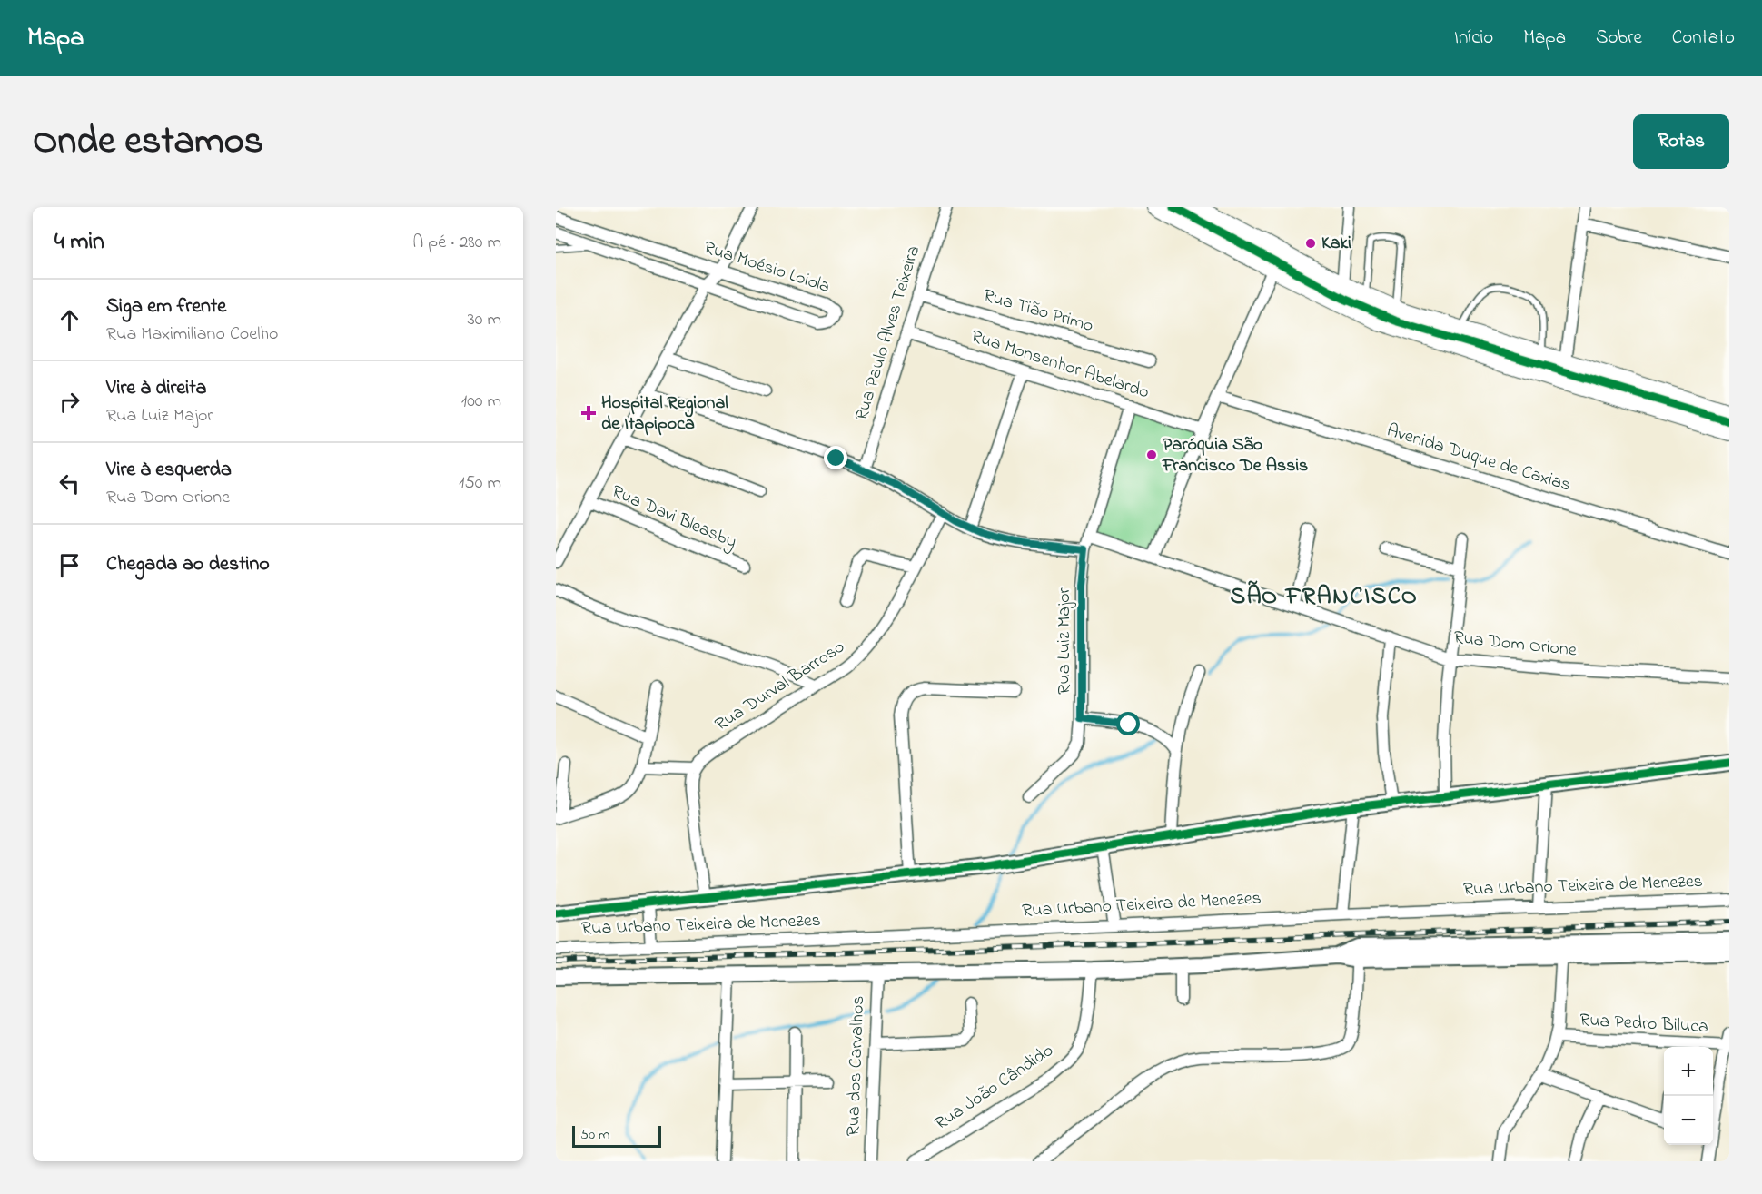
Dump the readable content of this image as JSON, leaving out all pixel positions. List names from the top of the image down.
{
  "streets": {
    "street": [
      "Rua Moésio Loiola",
      "Rua Tião Primo",
      "Rua Paulo Alves Teixeira",
      "Rua Monsenhor Abelardo",
      "Avenida Duque de Caxias",
      "Rua Davi Bleasby",
      "Rua Luiz Major",
      "Rua Dom Orione",
      "Rua Durval Barroso",
      "Rua Urbano Teixeira de Menezes",
      "Rua Pedro Biluca",
      "Rua dos Carvalhos",
      "Rua João Cândido"
    ]
  },
  "crossings": [
    ["Rua Tião Primo", "Rua Paulo Alves Teixeira"],
    ["Rua Paulo Alves Teixeira", "Rua Monsenhor Abelardo"],
    ["Rua Monsenhor Abelardo", "Rua Luiz Major"],
    ["Rua Luiz Major", "Rua Dom Orione"]
  ],
  "districts": ["SÃO FRANCISCO"],
  "places": {
    "other": ["Kaki", "Paróquia São Francisco De Assis"],
    "health": ["Hospital Regional de Itapipoca"]
  },
  "scale_bar": "50 m",
  "page": {
    "header": "Mapa",
    "nav": [
      "Início",
      "Mapa",
      "Sobre",
      "Contato"
    ],
    "title": "Onde estamos",
    "buttons": "Rotas",
    "heading": ["4 min", "A pé · 280 m"],
    "list": [
      ["Siga em frente", "Rua Maximiliano Coelho", "30 m"],
      ["Vire à direita", "Rua Luiz Major", "100 m"],
      ["Vire à esquerda", "Rua Dom Orione", "150 m"],
      "Chegada ao destino"
    ],
    "map_buttons": ["+", "−"],
    "scale": "50 m"
  }
}
